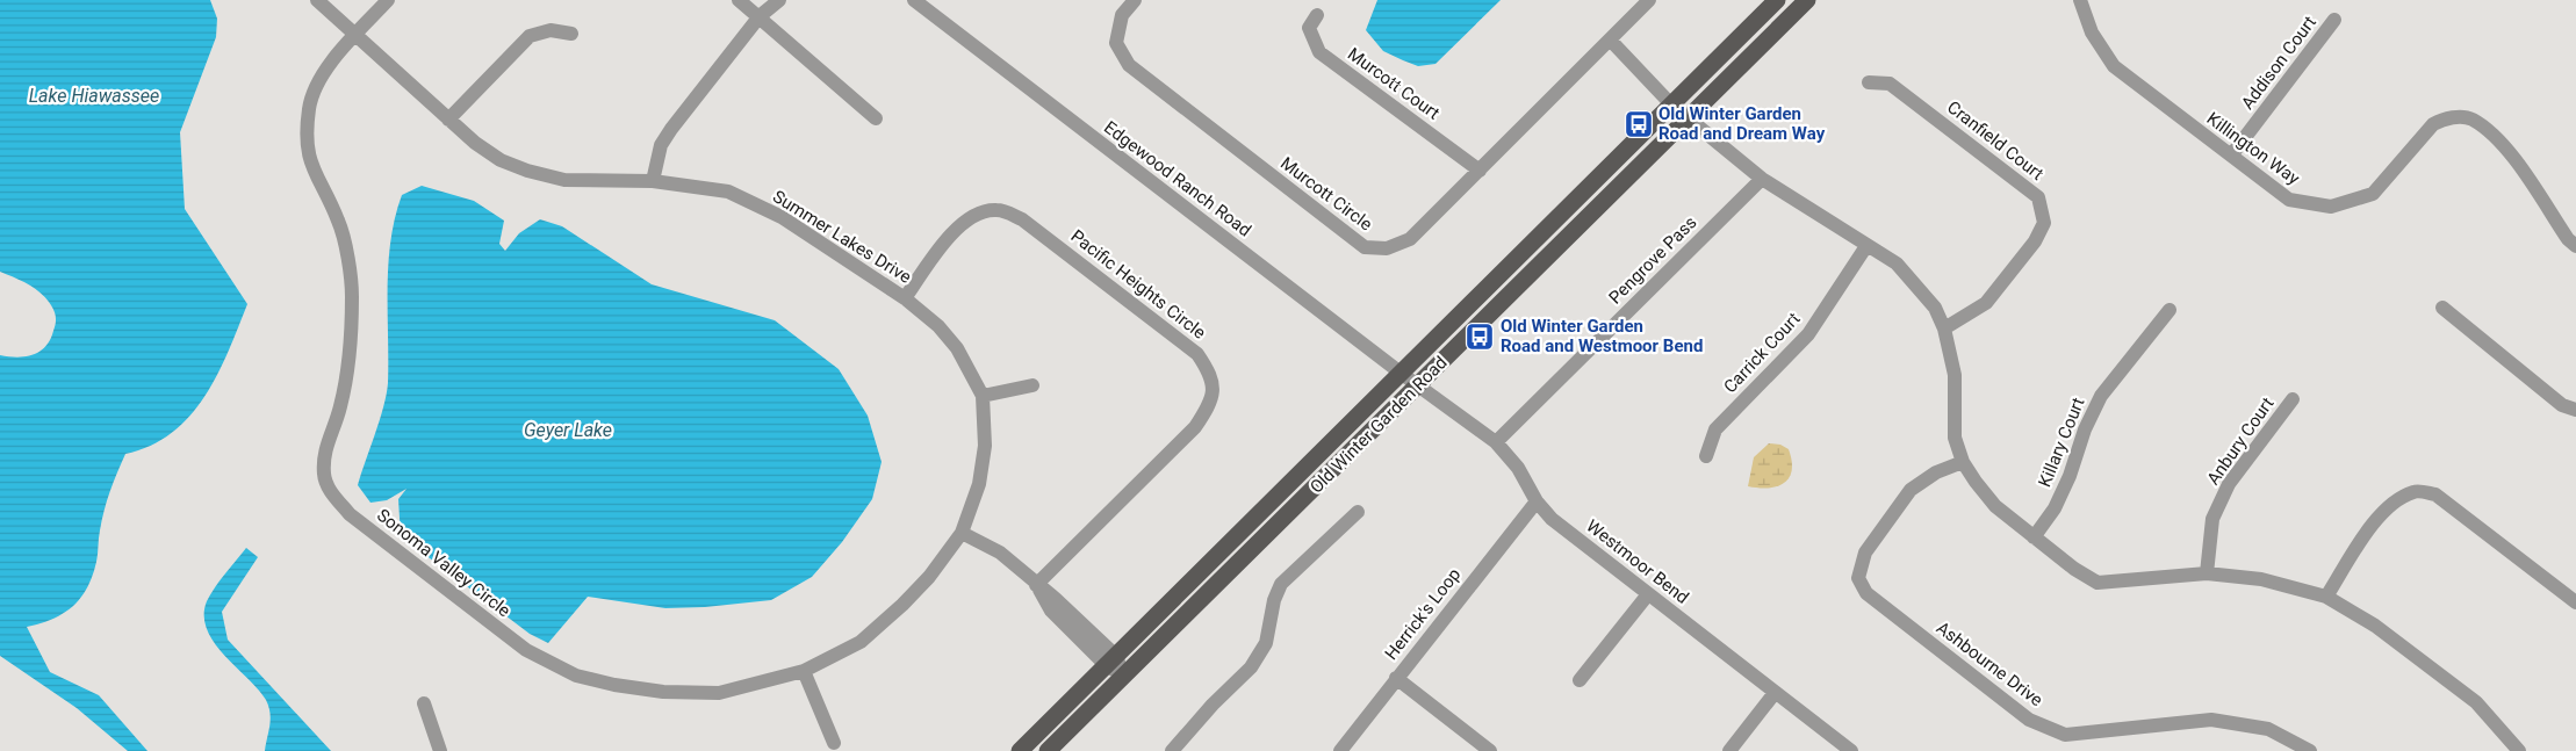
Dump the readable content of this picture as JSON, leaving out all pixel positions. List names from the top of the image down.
{
  "streets": {
    "main road": ["Old Winter Garden Road"],
    "street": [
      "Addison Court",
      "Murcott Court",
      "Cranfield Court",
      "Killington Way",
      "Edgewood Ranch Road",
      "Murcott Circle",
      "Summer Lakes Drive",
      "Pengrove Pass",
      "Pacific Heights Circle",
      "Carrick Court",
      "Anbury Court",
      "Killary Court",
      "Westmoor Bend",
      "Sonoma Valley Circle",
      "Herrick's Loop",
      "Ashbourne Drive"
    ]
  },
  "crossings": [
    ["Addison Court", "Killington Way"],
    ["Murcott Court", "Murcott Circle"],
    ["Edgewood Ranch Road", "Old Winter Garden Road"],
    ["Edgewood Ranch Road", "Westmoor Bend"],
    ["Summer Lakes Drive", "Pacific Heights Circle"],
    ["Summer Lakes Drive", "Sonoma Valley Circle"],
    ["Pengrove Pass", "Westmoor Bend"],
    ["Old Winter Garden Road", "Westmoor Bend"],
    ["Westmoor Bend", "Herrick's Loop"]
  ],
  "water": ["Lake Hiawassee", "Geyer Lake"],
  "places": {
    "bus stop": ["Old Winter Garden Road and Dream Way", "Old Winter Garden Road and Westmoor Bend"]
  }
}
